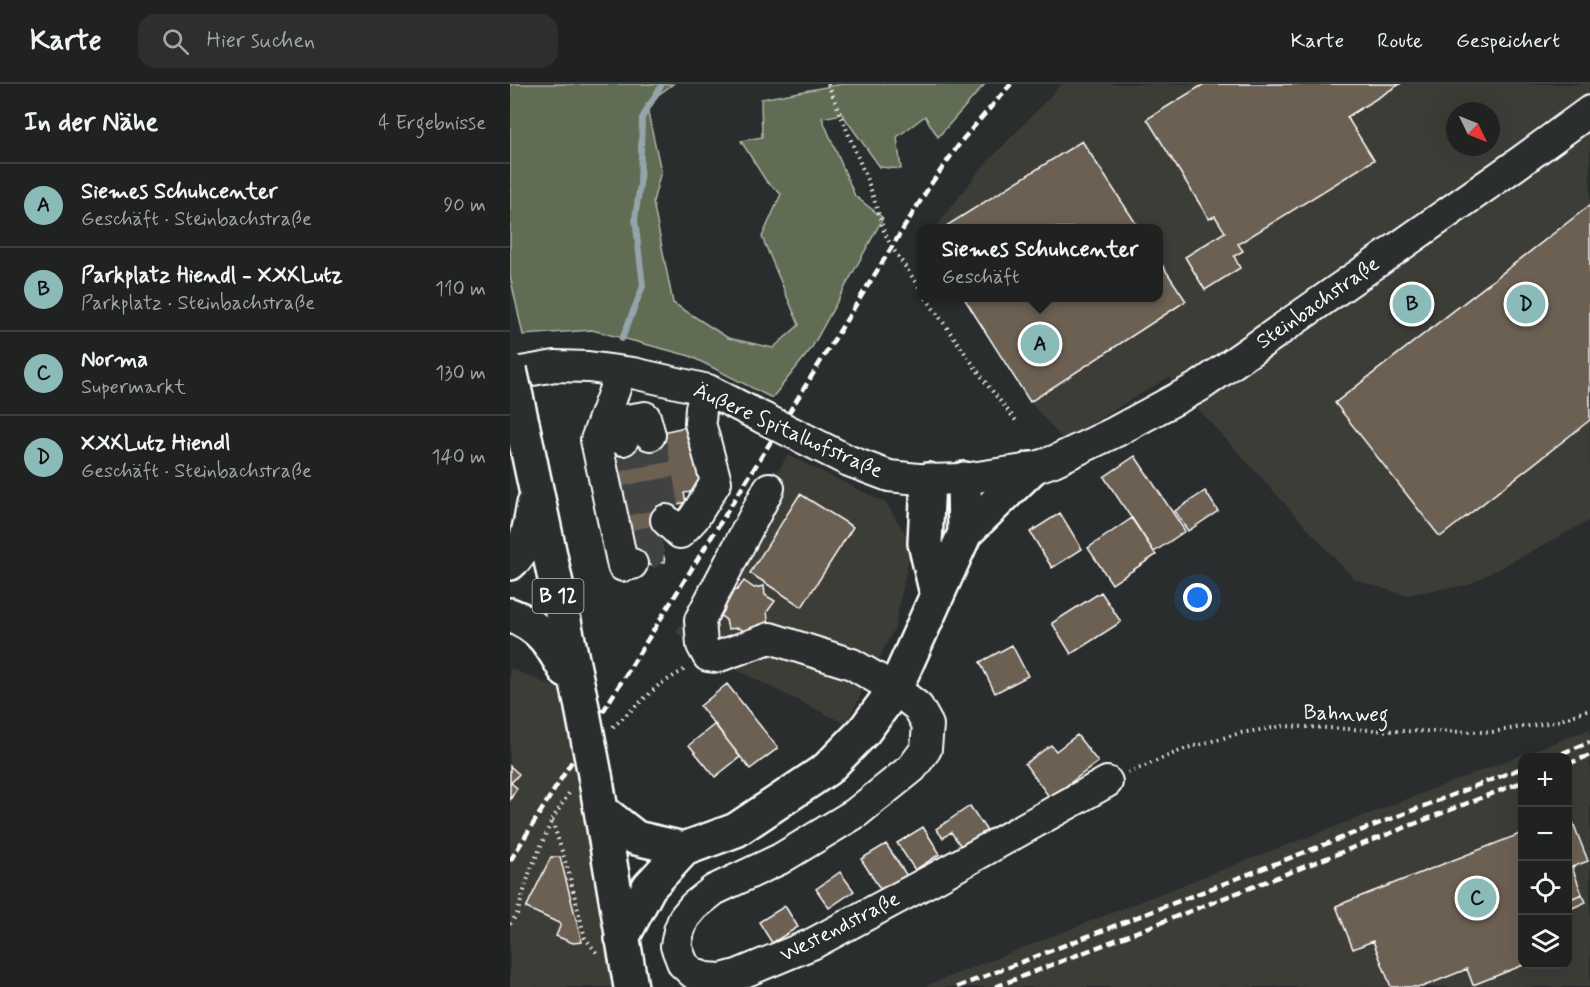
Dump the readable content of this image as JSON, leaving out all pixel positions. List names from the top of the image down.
{
  "streets": {
    "main road": ["B 12"],
    "street": ["Steinbachstraße", "Äußere Spitalhofstraße", "Westendstraße"],
    "path": ["Bahnweg"]
  },
  "crossings": [
    ["Steinbachstraße", "Äußere Spitalhofstraße"],
    ["Äußere Spitalhofstraße", "B 12"],
    ["Bahnweg", "Westendstraße"]
  ],
  "north": "bottom right",
  "page": {
    "header": "Karte",
    "search": "Hier suchen",
    "nav": ["Karte", "Route", "Gespeichert"],
    "heading": ["In der Nähe", "4 Ergebnisse"],
    "list": [
      {
        "mark": "A",
        "name": "Siemes Schuhcenter",
        "note": "Geschäft · Steinbachstraße",
        "value": "90 m"
      },
      {
        "mark": "B",
        "name": "Parkplatz Hiendl - XXXLutz",
        "note": "Parkplatz · Steinbachstraße",
        "value": "110 m"
      },
      {
        "mark": "C",
        "name": "Norma",
        "note": "Supermarkt",
        "value": "130 m"
      },
      {
        "mark": "D",
        "name": "XXXLutz Hiendl",
        "note": "Geschäft · Steinbachstraße",
        "value": "140 m"
      }
    ],
    "popup": ["Siemes Schuhcenter", "Geschäft"],
    "pins": [
      "B",
      "D",
      "A",
      "C"
    ],
    "map_buttons": ["+", "−"]
  }
}
